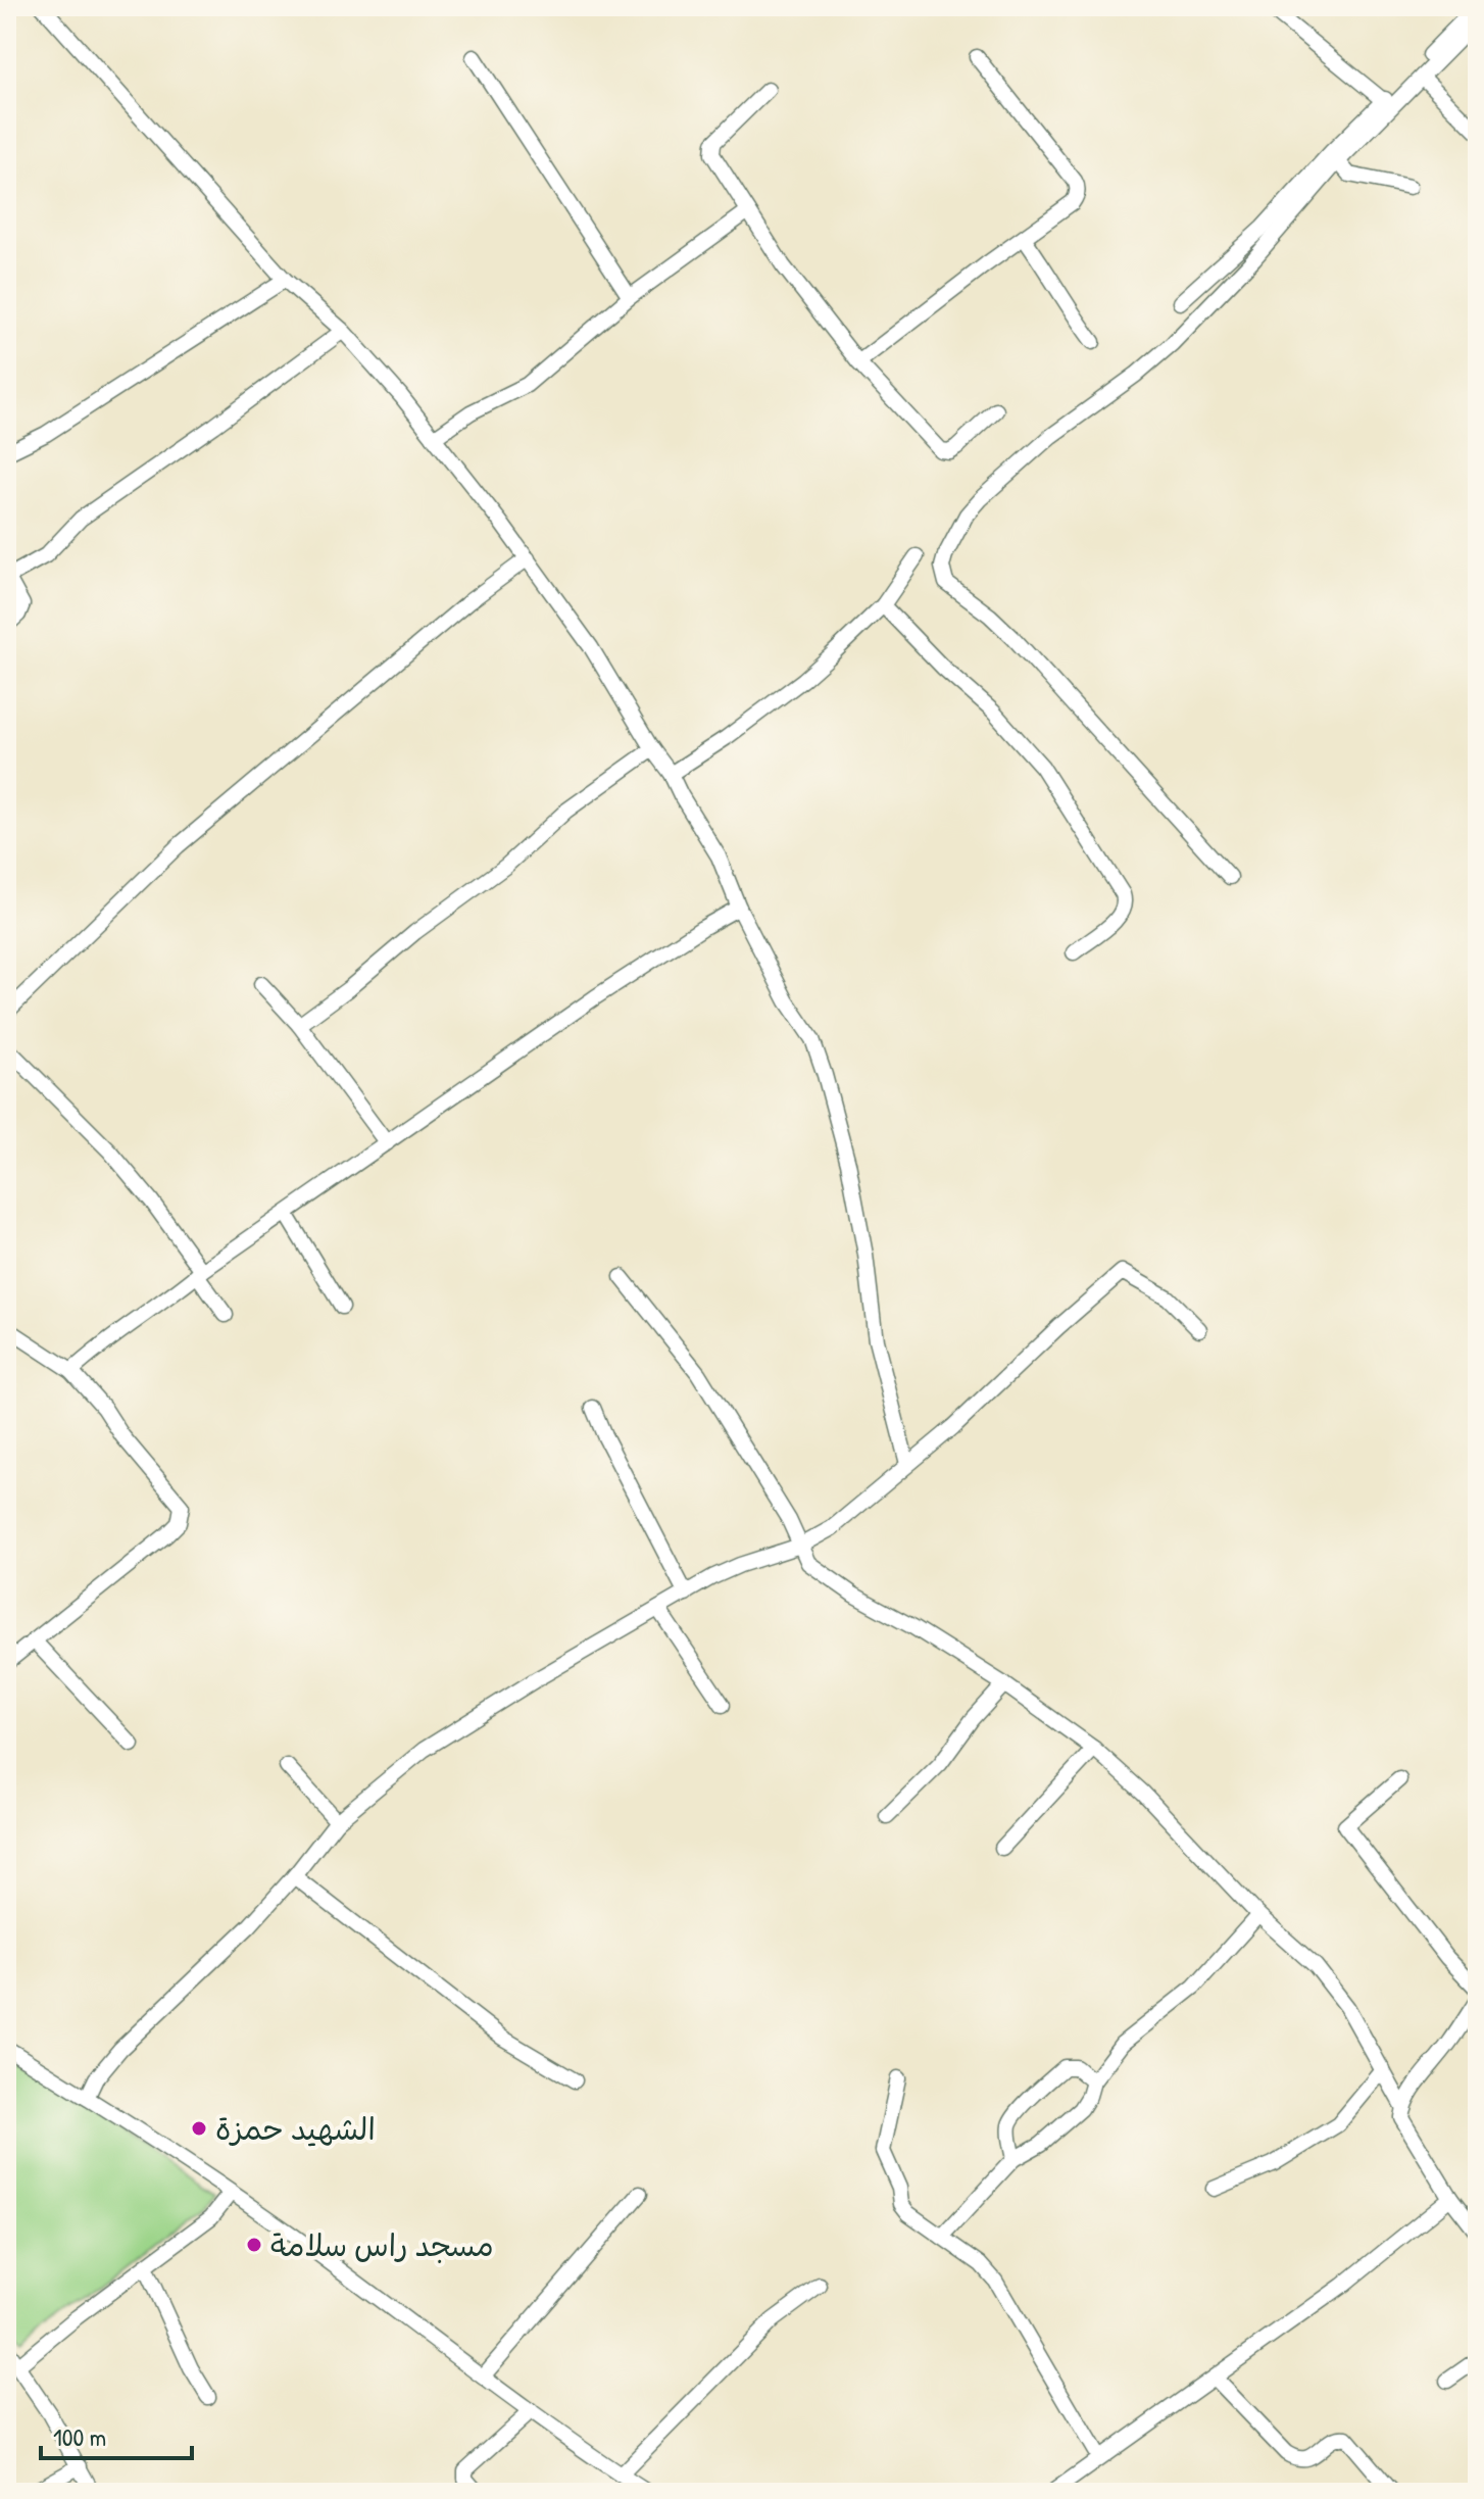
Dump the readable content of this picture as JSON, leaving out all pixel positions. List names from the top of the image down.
{
  "places": ["الشهيد حمزة", "مسجد راس سلامة"],
  "scale_bar": "100 m"
}
